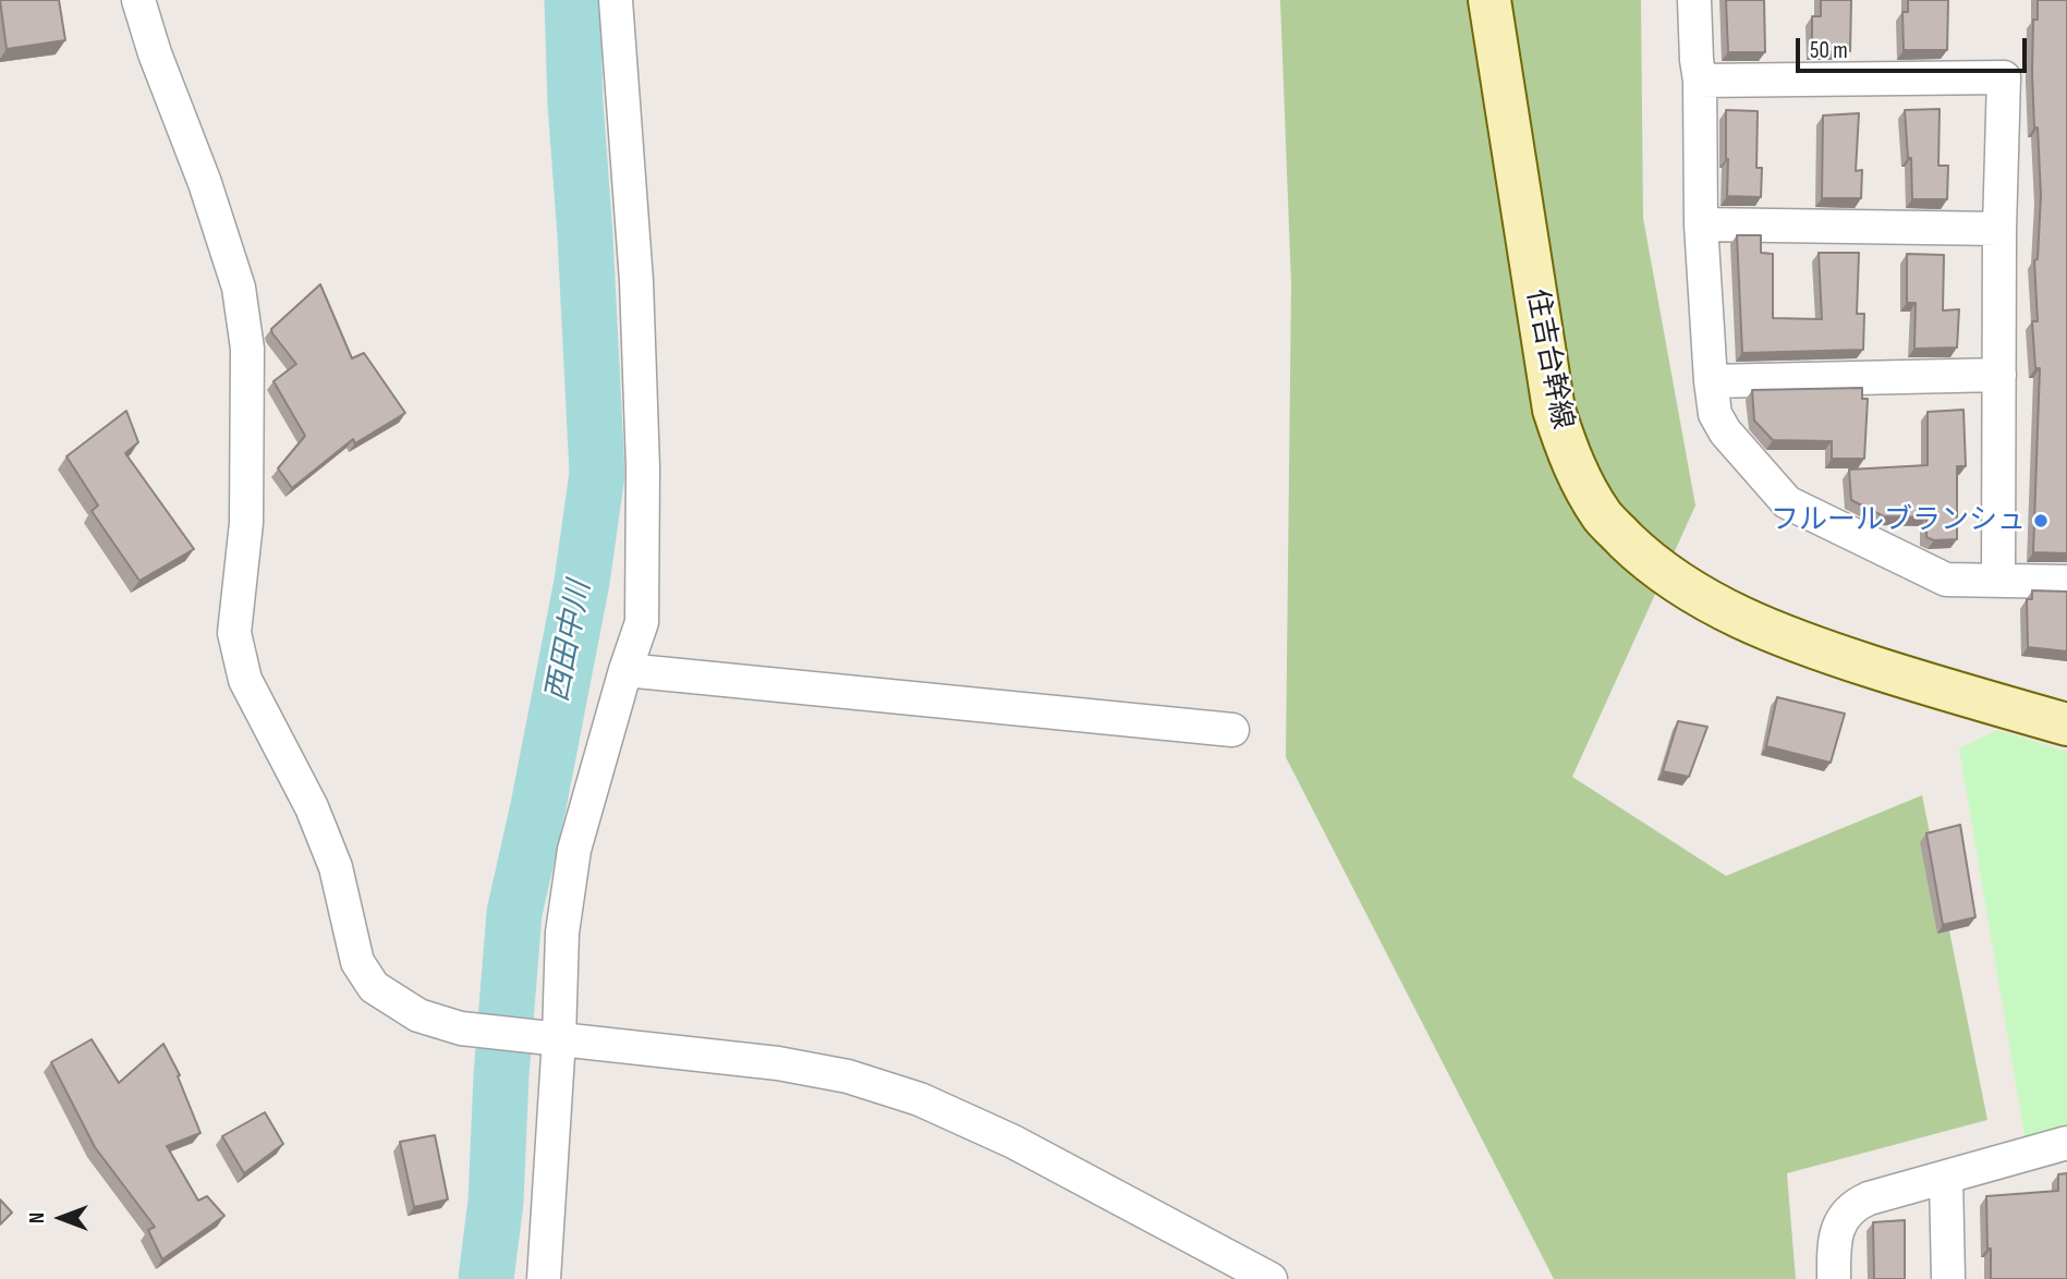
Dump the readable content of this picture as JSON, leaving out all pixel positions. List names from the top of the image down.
{
  "streets": {
    "street": ["住吉台幹線"]
  },
  "water": ["西田中川"],
  "places": ["フルールブランシュ"],
  "scale_bar": "50 m",
  "north": "left"
}
